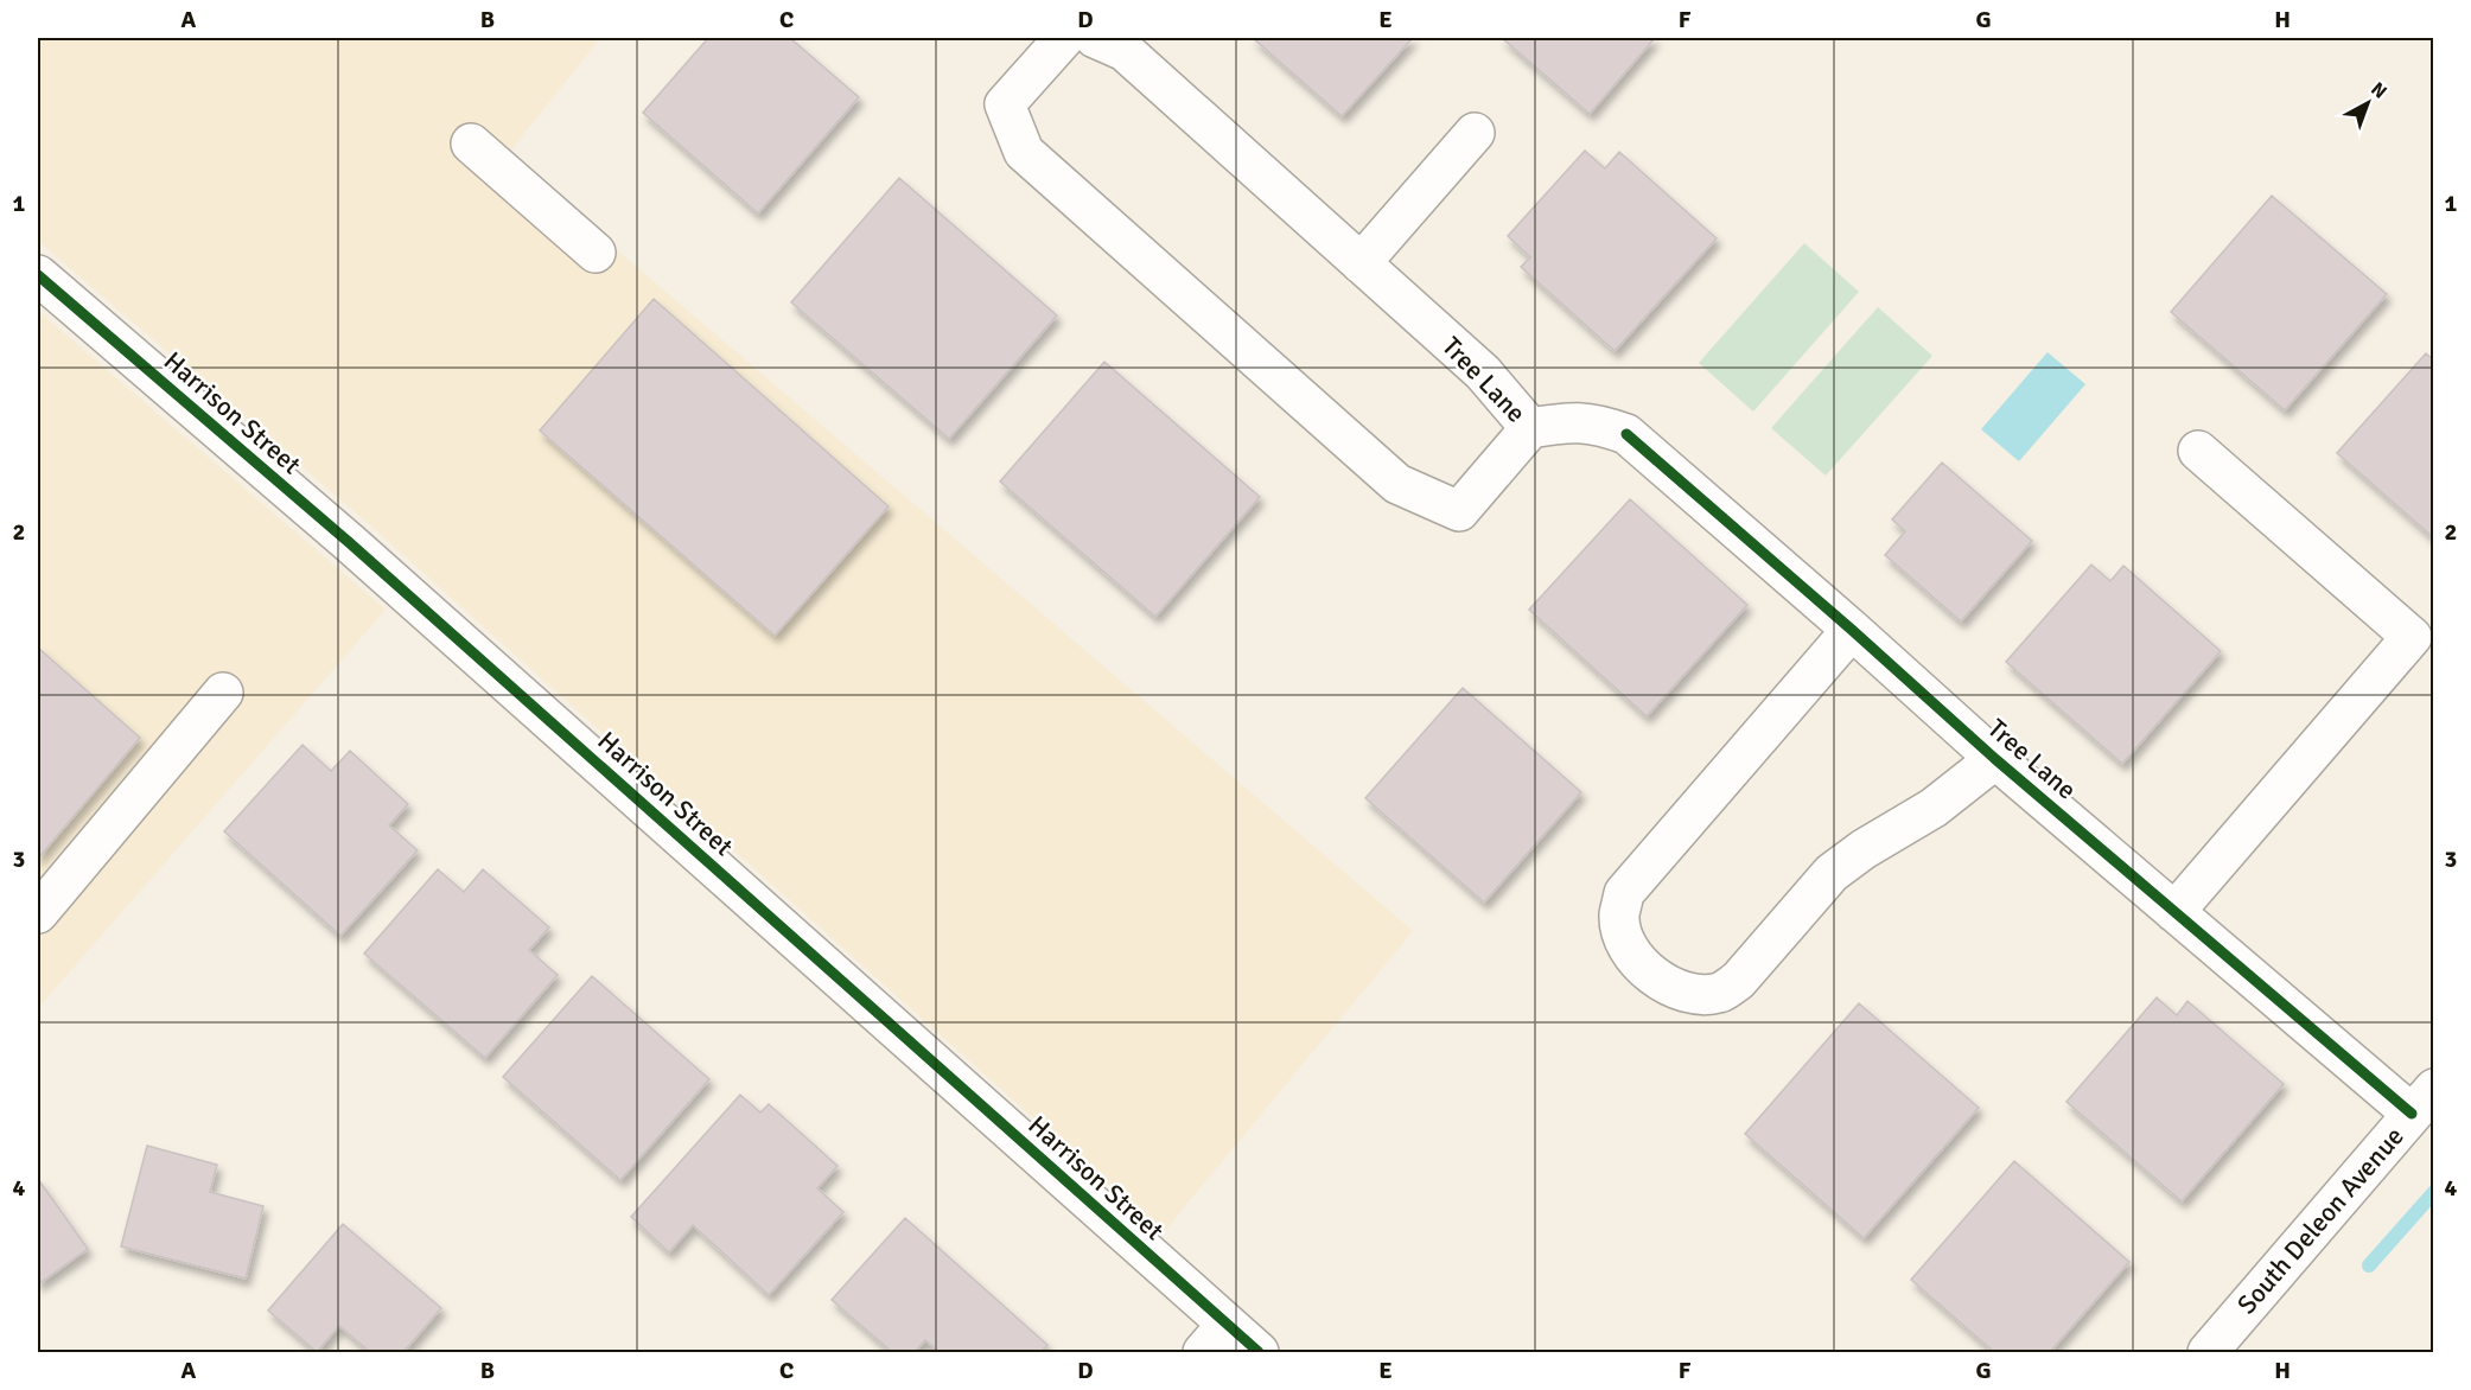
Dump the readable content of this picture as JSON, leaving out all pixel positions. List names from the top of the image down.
{
  "streets": {
    "street": ["Tree Lane", "Harrison Street", "South Deleon Avenue"]
  },
  "crossings": [
    ["Tree Lane", "South Deleon Avenue"]
  ],
  "north": "top right",
  "grid": {
    "columns": [
      "A",
      "B",
      "C",
      "D",
      "E",
      "F",
      "G",
      "H"
    ],
    "rows": [
      "1",
      "2",
      "3",
      "4"
    ]
  }
}
